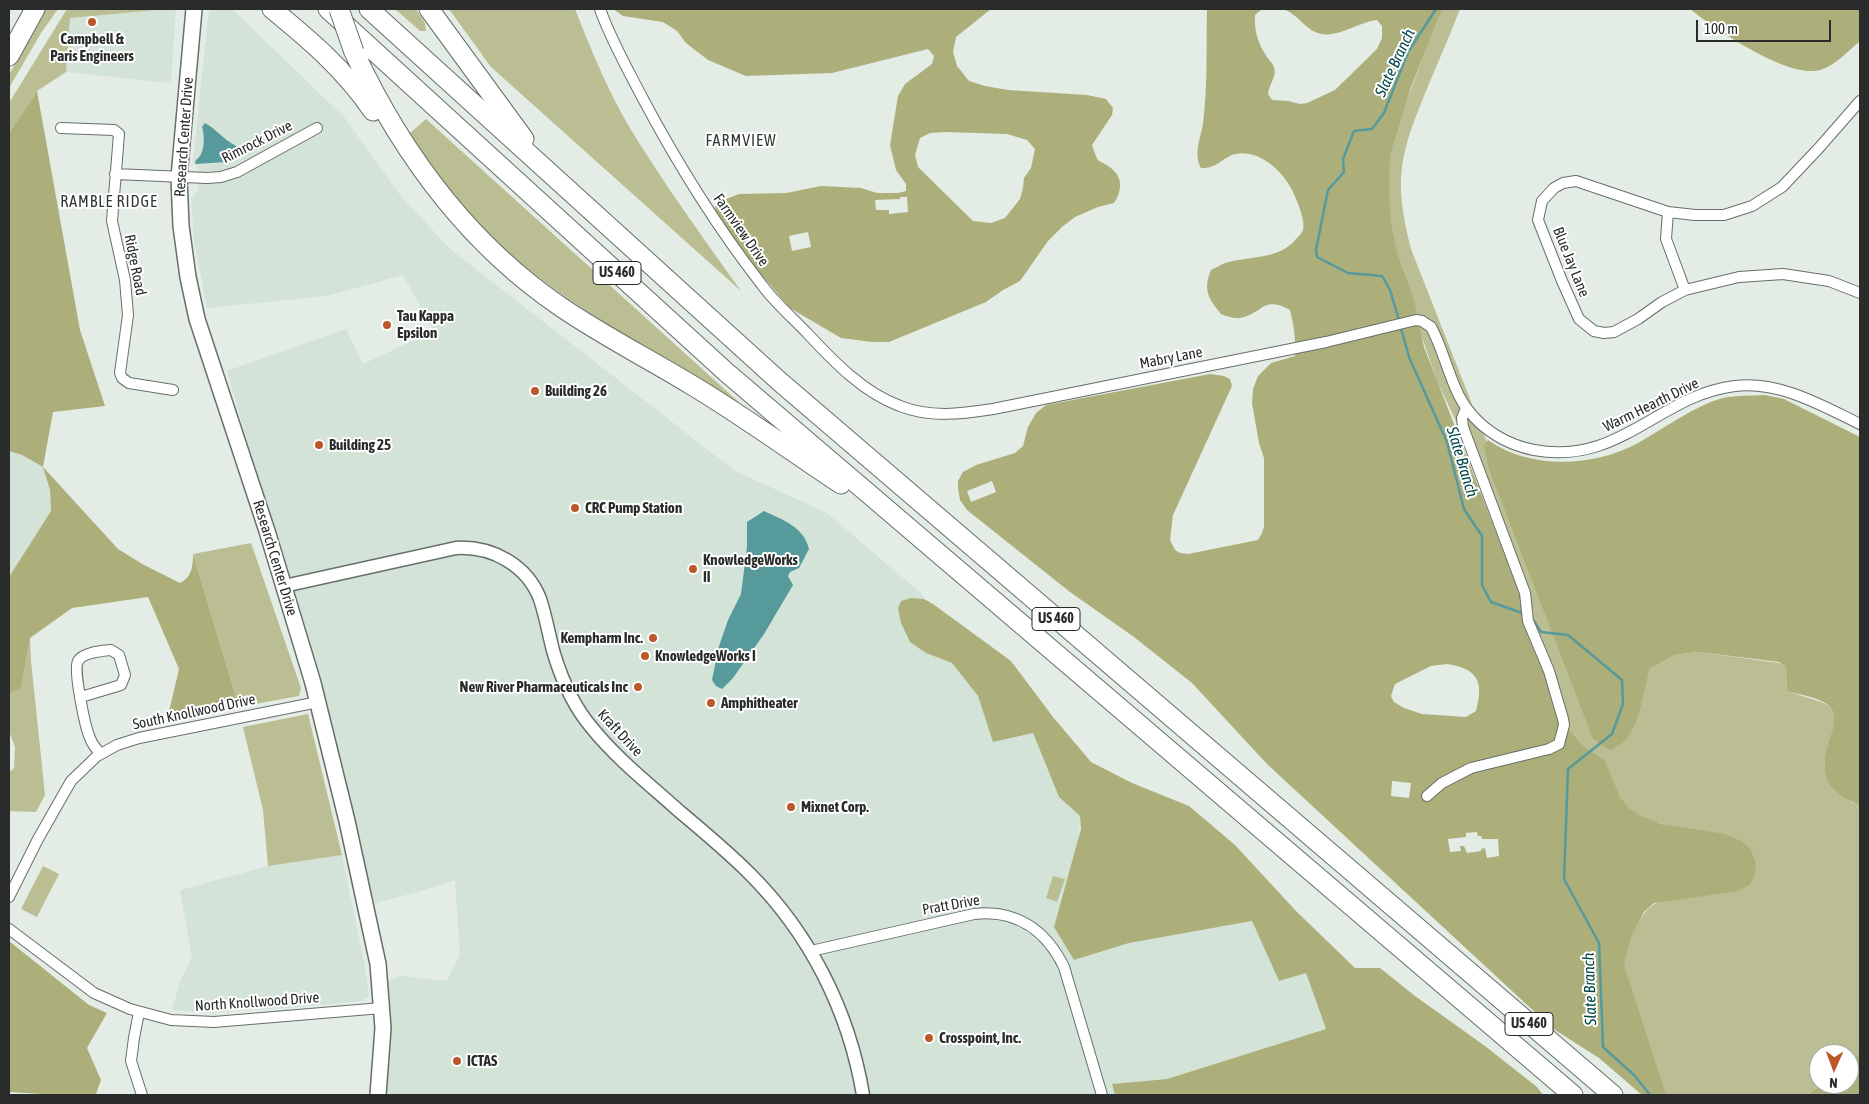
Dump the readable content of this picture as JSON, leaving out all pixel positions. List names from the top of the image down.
{
  "streets": {
    "highway": ["US 460"],
    "main road": ["Research Center Drive"],
    "street": [
      "Rimrock Drive",
      "Farmview Drive",
      "Blue Jay Lane",
      "Ridge Road",
      "Mabry Lane",
      "Warm Hearth Drive",
      "South Knollwood Drive",
      "Kraft Drive",
      "Pratt Drive",
      "North Knollwood Drive"
    ]
  },
  "crossings": [
    ["Research Center Drive", "Rimrock Drive"],
    ["Research Center Drive", "South Knollwood Drive"],
    ["Research Center Drive", "Kraft Drive"],
    ["Research Center Drive", "North Knollwood Drive"],
    ["Rimrock Drive", "Ridge Road"],
    ["Farmview Drive", "Mabry Lane"],
    ["Mabry Lane", "Warm Hearth Drive"],
    ["Kraft Drive", "Pratt Drive"]
  ],
  "districts": ["FARMVIEW", "RAMBLE RIDGE"],
  "water": ["Slate Branch"],
  "places": [
    "Campbell & Paris Engineers",
    "Tau Kappa Epsilon",
    "Building 26",
    "Building 25",
    "CRC Pump Station",
    "KnowledgeWorks II",
    "Kempharm Inc.",
    "KnowledgeWorks I",
    "New River Pharmaceuticals Inc",
    "Amphitheater",
    "Mixnet Corp.",
    "Crosspoint, Inc.",
    "ICTAS"
  ],
  "scale_bar": "100 m",
  "north": "bottom"
}
